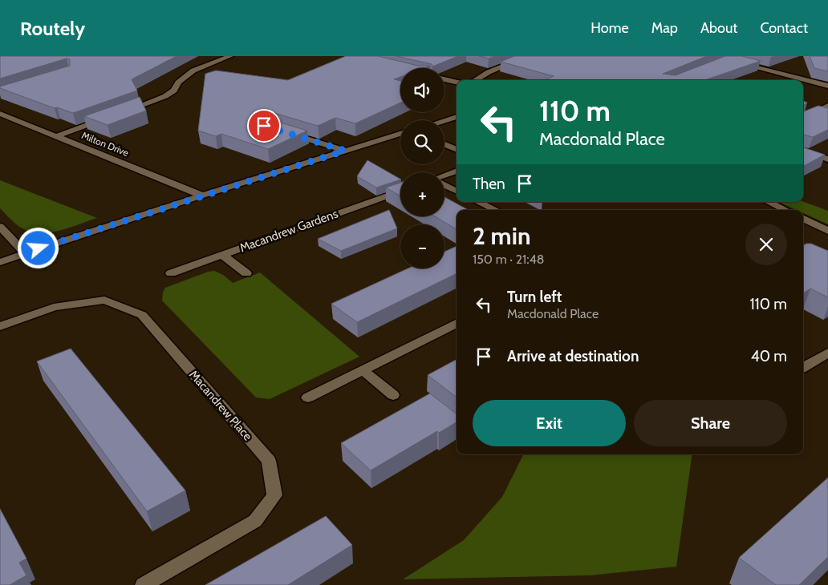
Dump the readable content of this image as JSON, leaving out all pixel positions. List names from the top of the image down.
{
  "streets": {
    "street": ["Milton Drive", "Macandrew Gardens", "Macandrew Place"]
  },
  "page": {
    "header": "Routely",
    "nav": [
      "Home",
      "Map",
      "About",
      "Contact"
    ],
    "map_buttons": ["+", "−"],
    "turn": ["110 m", "Macdonald Place"],
    "then": "Then",
    "heading": ["2 min", "150 m · 21:48"],
    "list": [
      {
        "name": "Turn left",
        "note": "Macdonald Place",
        "value": "110 m"
      },
      {
        "name": "Arrive at destination",
        "value": "40 m"
      }
    ],
    "buttons": ["Exit", "Share"]
  }
}
